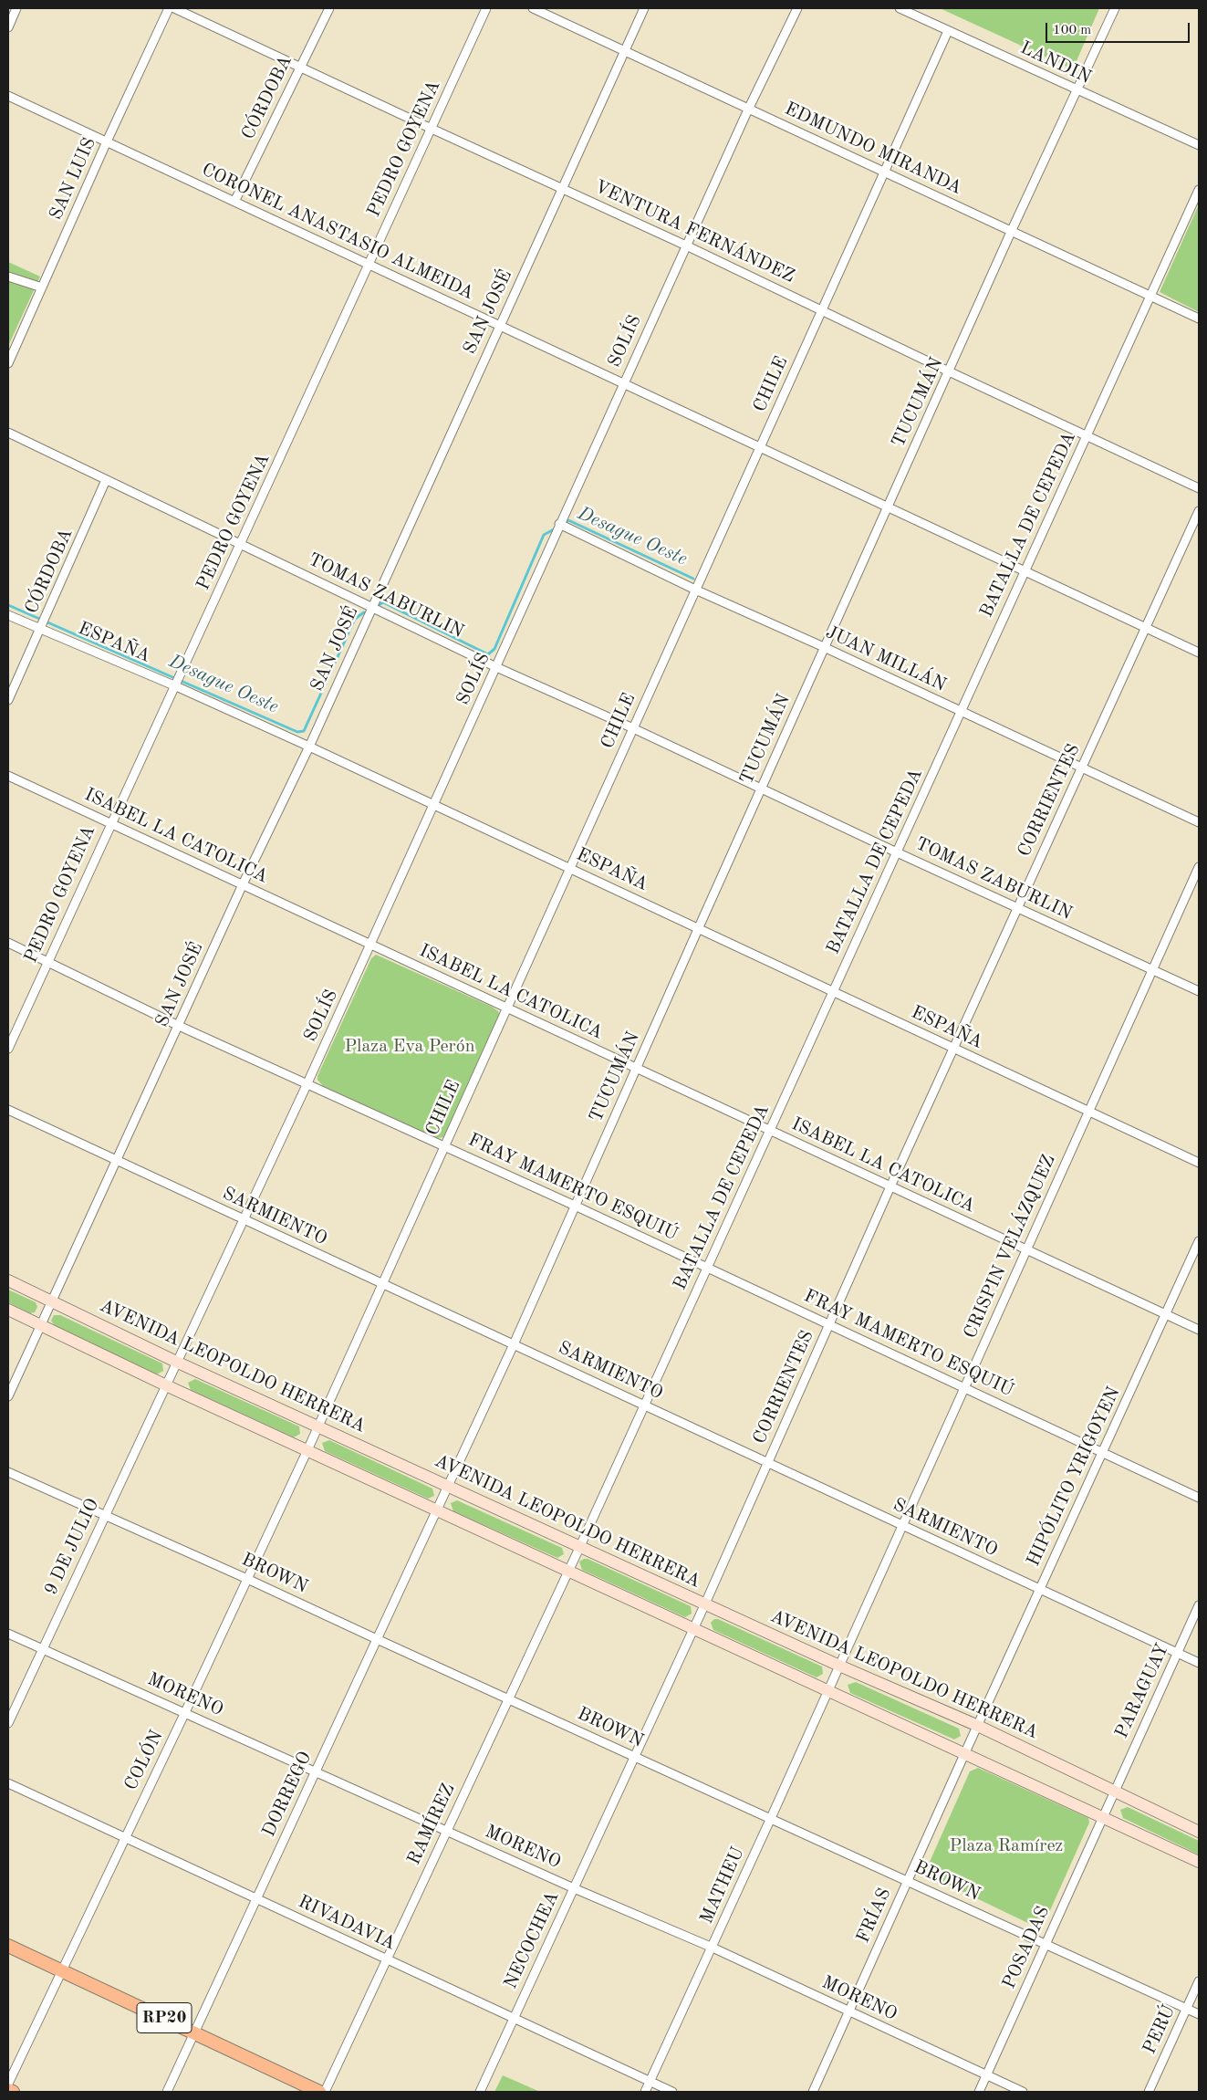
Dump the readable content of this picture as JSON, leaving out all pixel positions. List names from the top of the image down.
{
  "streets": {
    "main road": ["RP20"],
    "street": [
      "LANDIN",
      "CÓRDOBA",
      "PEDRO GOYENA",
      "EDMUNDO MIRANDA",
      "SAN LUIS",
      "CORONEL ANASTASIO ALMEIDA",
      "VENTURA FERNÁNDEZ",
      "SAN JOSÉ",
      "SOLÍS",
      "CHILE",
      "TUCUMÁN",
      "BATALLA DE CEPEDA",
      "TOMAS ZABURLIN",
      "ESPAÑA",
      "JUAN MILLÁN",
      "CORRIENTES",
      "ISABEL LA CATOLICA",
      "FRAY MAMERTO ESQUIÚ",
      "SARMIENTO",
      "CRISPIN VELÁZQUEZ",
      "AVENIDA LEOPOLDO HERRERA",
      "HIPÓLITO YRIGOYEN",
      "9 DE JULIO",
      "BROWN",
      "PARAGUAY",
      "MORENO",
      "COLÓN",
      "DORREGO",
      "RAMÍREZ",
      "MATHEU",
      "FRÍAS",
      "RIVADAVIA",
      "NECOCHEA",
      "POSADAS",
      "PERÚ"
    ]
  },
  "crossings": [
    ["LANDIN", "CHILE"],
    ["LANDIN", "TUCUMÁN"],
    ["CÓRDOBA", "CORONEL ANASTASIO ALMEIDA"],
    ["CÓRDOBA", "VENTURA FERNÁNDEZ"],
    ["CÓRDOBA", "TOMAS ZABURLIN"],
    ["CÓRDOBA", "ESPAÑA"],
    ["PEDRO GOYENA", "CORONEL ANASTASIO ALMEIDA"],
    ["PEDRO GOYENA", "VENTURA FERNÁNDEZ"],
    ["PEDRO GOYENA", "TOMAS ZABURLIN"],
    ["PEDRO GOYENA", "ESPAÑA"],
    ["PEDRO GOYENA", "ISABEL LA CATOLICA"],
    ["PEDRO GOYENA", "FRAY MAMERTO ESQUIÚ"],
    ["EDMUNDO MIRANDA", "SAN JOSÉ"],
    ["EDMUNDO MIRANDA", "SOLÍS"],
    ["EDMUNDO MIRANDA", "CHILE"],
    ["EDMUNDO MIRANDA", "TUCUMÁN"],
    ["EDMUNDO MIRANDA", "BATALLA DE CEPEDA"],
    ["SAN LUIS", "CORONEL ANASTASIO ALMEIDA"],
    ["CORONEL ANASTASIO ALMEIDA", "SAN JOSÉ"],
    ["CORONEL ANASTASIO ALMEIDA", "SOLÍS"],
    ["CORONEL ANASTASIO ALMEIDA", "CHILE"],
    ["CORONEL ANASTASIO ALMEIDA", "TUCUMÁN"],
    ["CORONEL ANASTASIO ALMEIDA", "BATALLA DE CEPEDA"],
    ["CORONEL ANASTASIO ALMEIDA", "CORRIENTES"],
    ["VENTURA FERNÁNDEZ", "SAN JOSÉ"],
    ["VENTURA FERNÁNDEZ", "SOLÍS"],
    ["VENTURA FERNÁNDEZ", "CHILE"],
    ["VENTURA FERNÁNDEZ", "TUCUMÁN"],
    ["VENTURA FERNÁNDEZ", "BATALLA DE CEPEDA"],
    ["SAN JOSÉ", "TOMAS ZABURLIN"],
    ["SAN JOSÉ", "ESPAÑA"],
    ["SAN JOSÉ", "ISABEL LA CATOLICA"],
    ["SAN JOSÉ", "FRAY MAMERTO ESQUIÚ"],
    ["SAN JOSÉ", "SARMIENTO"],
    ["SAN JOSÉ", "AVENIDA LEOPOLDO HERRERA"],
    ["SOLÍS", "TOMAS ZABURLIN"],
    ["SOLÍS", "ESPAÑA"],
    ["SOLÍS", "JUAN MILLÁN"],
    ["SOLÍS", "ISABEL LA CATOLICA"],
    ["SOLÍS", "FRAY MAMERTO ESQUIÚ"],
    ["SOLÍS", "SARMIENTO"],
    ["SOLÍS", "AVENIDA LEOPOLDO HERRERA"],
    ["SOLÍS", "9 DE JULIO"],
    ["CHILE", "TOMAS ZABURLIN"],
    ["CHILE", "ESPAÑA"],
    ["CHILE", "JUAN MILLÁN"],
    ["CHILE", "ISABEL LA CATOLICA"],
    ["CHILE", "FRAY MAMERTO ESQUIÚ"],
    ["CHILE", "SARMIENTO"],
    ["CHILE", "AVENIDA LEOPOLDO HERRERA"],
    ["CHILE", "COLÓN"],
    ["TUCUMÁN", "TOMAS ZABURLIN"],
    ["TUCUMÁN", "ESPAÑA"],
    ["TUCUMÁN", "JUAN MILLÁN"],
    ["TUCUMÁN", "ISABEL LA CATOLICA"],
    ["TUCUMÁN", "FRAY MAMERTO ESQUIÚ"],
    ["TUCUMÁN", "SARMIENTO"],
    ["TUCUMÁN", "AVENIDA LEOPOLDO HERRERA"],
    ["TUCUMÁN", "DORREGO"],
    ["BATALLA DE CEPEDA", "TOMAS ZABURLIN"],
    ["BATALLA DE CEPEDA", "ESPAÑA"],
    ["BATALLA DE CEPEDA", "JUAN MILLÁN"],
    ["BATALLA DE CEPEDA", "ISABEL LA CATOLICA"],
    ["BATALLA DE CEPEDA", "FRAY MAMERTO ESQUIÚ"],
    ["BATALLA DE CEPEDA", "SARMIENTO"],
    ["BATALLA DE CEPEDA", "AVENIDA LEOPOLDO HERRERA"],
    ["BATALLA DE CEPEDA", "RAMÍREZ"],
    ["TOMAS ZABURLIN", "CORRIENTES"],
    ["TOMAS ZABURLIN", "CRISPIN VELÁZQUEZ"],
    ["ESPAÑA", "CORRIENTES"],
    ["ESPAÑA", "CRISPIN VELÁZQUEZ"],
    ["JUAN MILLÁN", "CORRIENTES"],
    ["CORRIENTES", "ISABEL LA CATOLICA"],
    ["CORRIENTES", "FRAY MAMERTO ESQUIÚ"],
    ["CORRIENTES", "SARMIENTO"],
    ["CORRIENTES", "AVENIDA LEOPOLDO HERRERA"],
    ["CORRIENTES", "NECOCHEA"],
    ["ISABEL LA CATOLICA", "CRISPIN VELÁZQUEZ"],
    ["ISABEL LA CATOLICA", "HIPÓLITO YRIGOYEN"],
    ["FRAY MAMERTO ESQUIÚ", "CRISPIN VELÁZQUEZ"],
    ["FRAY MAMERTO ESQUIÚ", "HIPÓLITO YRIGOYEN"],
    ["SARMIENTO", "CRISPIN VELÁZQUEZ"],
    ["SARMIENTO", "HIPÓLITO YRIGOYEN"],
    ["SARMIENTO", "PARAGUAY"],
    ["CRISPIN VELÁZQUEZ", "AVENIDA LEOPOLDO HERRERA"],
    ["CRISPIN VELÁZQUEZ", "MATHEU"],
    ["AVENIDA LEOPOLDO HERRERA", "HIPÓLITO YRIGOYEN"],
    ["AVENIDA LEOPOLDO HERRERA", "9 DE JULIO"],
    ["AVENIDA LEOPOLDO HERRERA", "PARAGUAY"],
    ["HIPÓLITO YRIGOYEN", "FRÍAS"],
    ["9 DE JULIO", "BROWN"],
    ["9 DE JULIO", "MORENO"],
    ["BROWN", "COLÓN"],
    ["BROWN", "DORREGO"],
    ["BROWN", "RAMÍREZ"],
    ["BROWN", "MATHEU"],
    ["BROWN", "FRÍAS"],
    ["BROWN", "NECOCHEA"],
    ["BROWN", "POSADAS"],
    ["BROWN", "PERÚ"],
    ["MORENO", "COLÓN"],
    ["MORENO", "DORREGO"],
    ["MORENO", "RAMÍREZ"],
    ["MORENO", "MATHEU"],
    ["MORENO", "FRÍAS"],
    ["MORENO", "NECOCHEA"],
    ["MORENO", "POSADAS"],
    ["COLÓN", "RIVADAVIA"],
    ["COLÓN", "RP20"],
    ["DORREGO", "RIVADAVIA"],
    ["DORREGO", "RP20"],
    ["RAMÍREZ", "RIVADAVIA"],
    ["MATHEU", "RIVADAVIA"],
    ["RIVADAVIA", "NECOCHEA"]
  ],
  "water": ["Desague Oeste"],
  "parks": ["Plaza Eva Perón", "Plaza Ramírez"],
  "scale_bar": "100 m"
}
